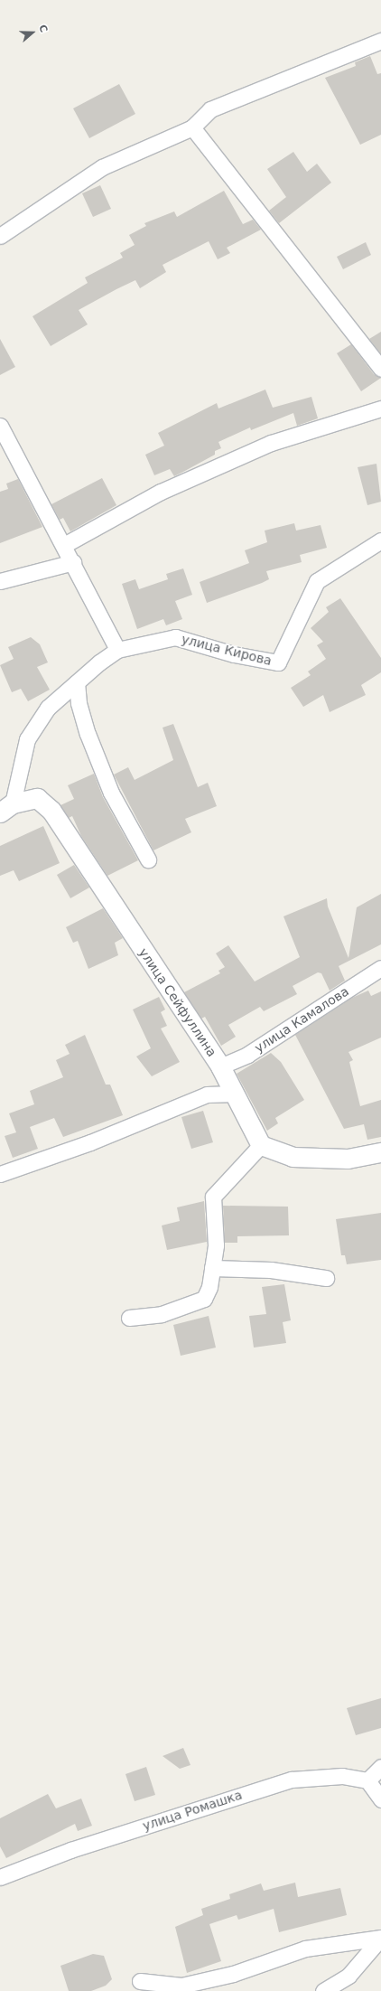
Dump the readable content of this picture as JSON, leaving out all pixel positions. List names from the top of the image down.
{
  "streets": {
    "street": [
      "улица Кирова",
      "улица Сейфуллина",
      "улица Камалова",
      "улица Ромашка"
    ]
  },
  "crossings": [
    ["улица Кирова", "улица Сейфуллина"],
    ["улица Сейфуллина", "улица Камалова"]
  ],
  "north": "right"
}
